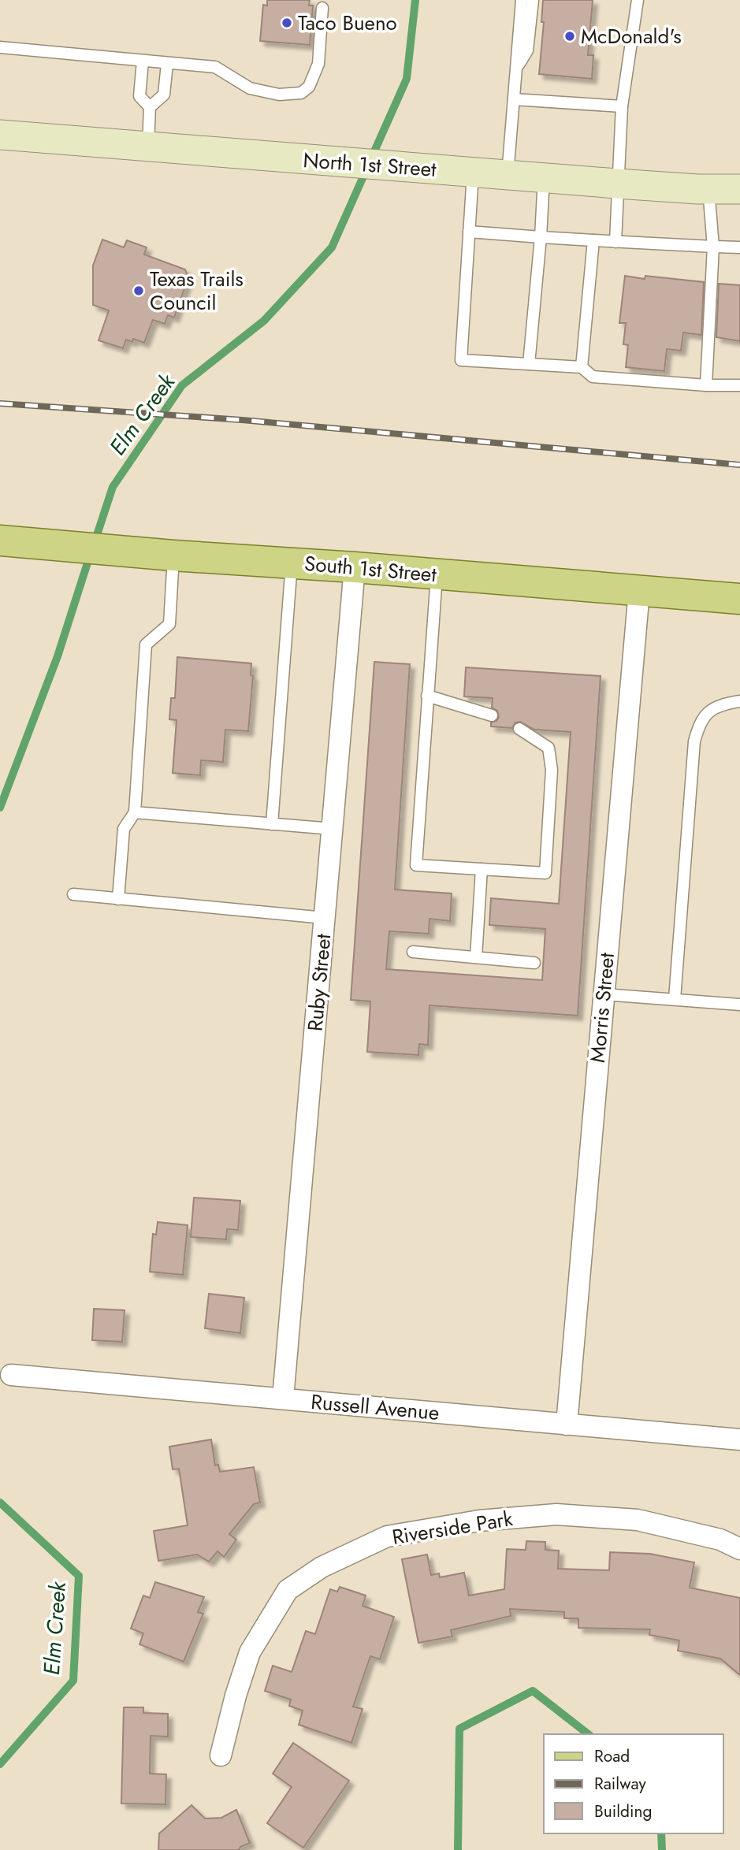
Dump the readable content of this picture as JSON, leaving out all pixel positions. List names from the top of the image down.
{
  "streets": {
    "main road": ["North 1st Street", "South 1st Street"],
    "street": [
      "Ruby Street",
      "Morris Street",
      "Russell Avenue",
      "Riverside Park"
    ]
  },
  "crossings": [
    ["South 1st Street", "Ruby Street"],
    ["South 1st Street", "Morris Street"],
    ["Ruby Street", "Russell Avenue"],
    ["Morris Street", "Russell Avenue"]
  ],
  "water": ["Elm Creek"],
  "places": ["Taco Bueno", "McDonald's", "Texas Trails Council"],
  "legend": ["Road", "Railway", "Building"]
}
